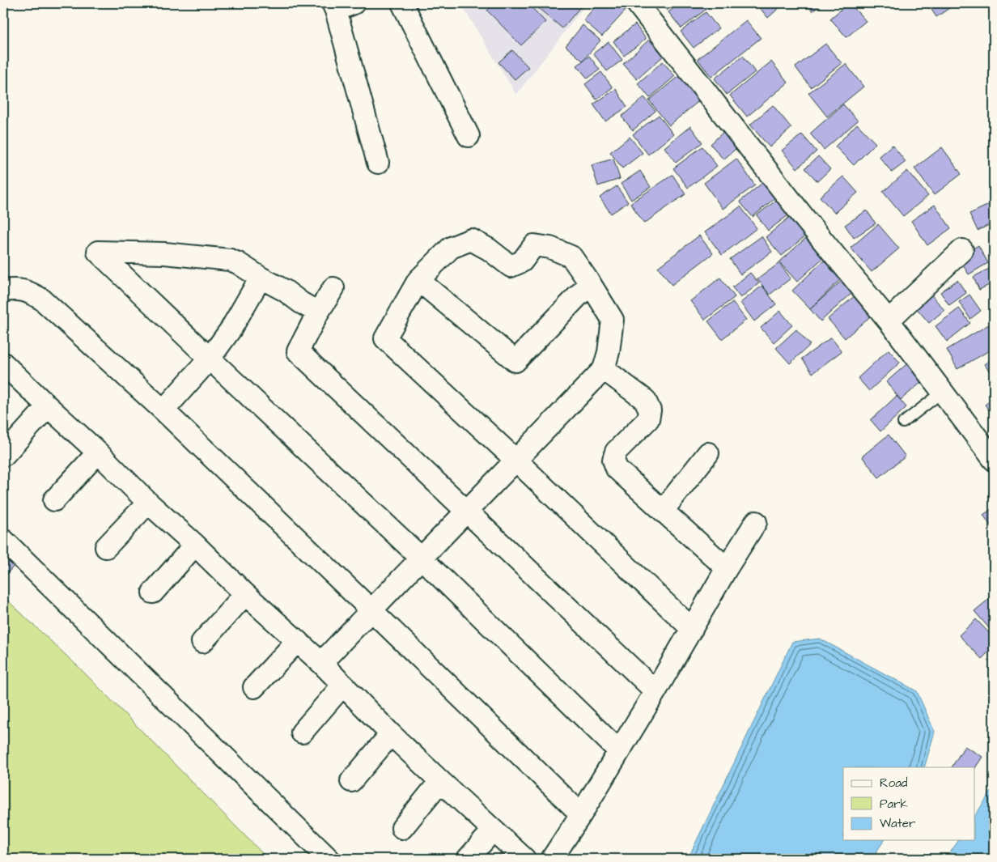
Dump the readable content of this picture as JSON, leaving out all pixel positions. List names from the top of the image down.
{
  "legend": ["Road", "Park", "Water"]
}
